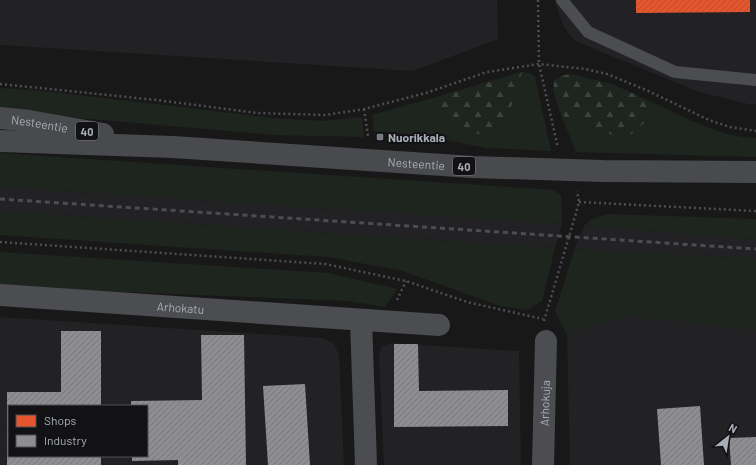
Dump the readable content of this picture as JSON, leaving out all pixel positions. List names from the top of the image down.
{
  "streets": {
    "main road": ["Nesteentie", "40"],
    "street": ["Arhokatu", "Arhokuja"]
  },
  "places": {
    "transit": ["Nuorikkala"]
  },
  "legend": ["Shops", "Industry"],
  "north": "top right"
}
